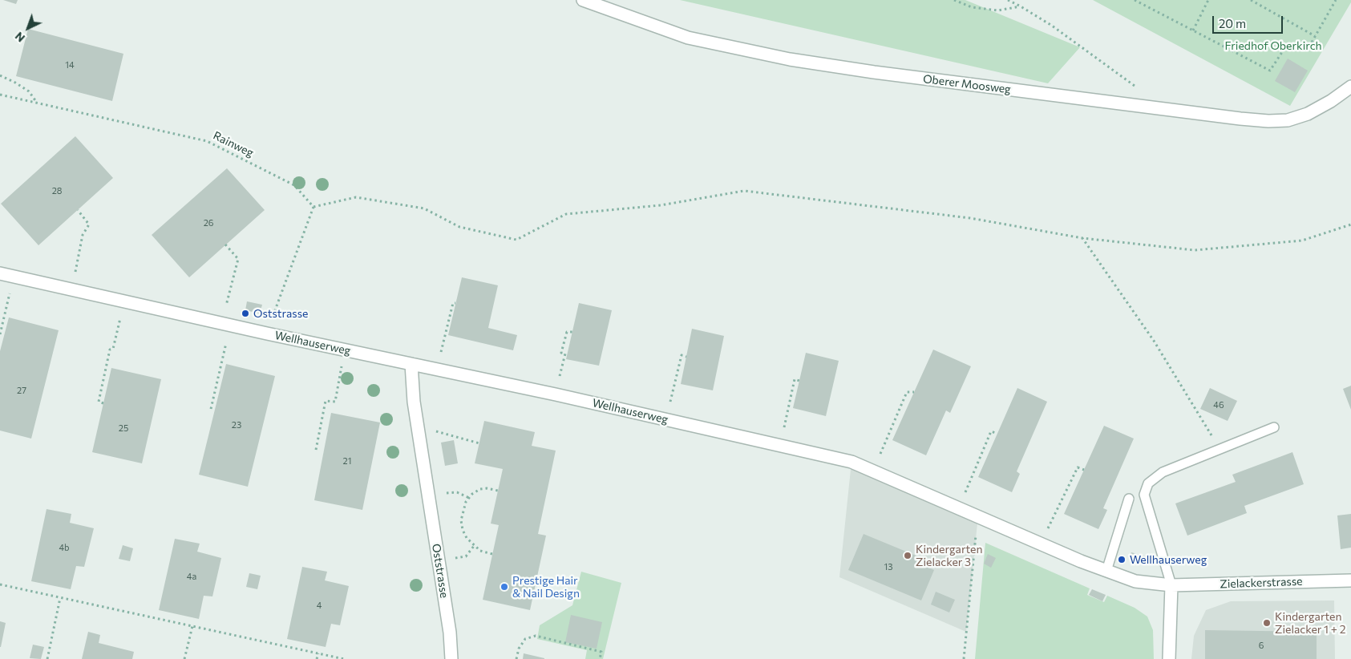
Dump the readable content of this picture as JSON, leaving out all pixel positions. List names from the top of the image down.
{
  "streets": {
    "street": [
      "Oberer Moosweg",
      "Wellhauserweg",
      "Oststrasse",
      "Zielackerstrasse"
    ],
    "path": ["Rainweg"]
  },
  "crossings": [
    ["Wellhauserweg", "Oststrasse"],
    ["Wellhauserweg", "Zielackerstrasse"]
  ],
  "parks": ["Friedhof Oberkirch"],
  "places": [
    "Oststrasse",
    "Kindergarten Zielacker 3",
    "Wellhauserweg",
    "Prestige Hair & Nail Design",
    "Kindergarten Zielacker 1 + 2"
  ],
  "house_numbers": [
    "14",
    "28",
    "26",
    "27",
    "46",
    "23",
    "25",
    "21",
    "4b",
    "13",
    "4a",
    "4",
    "6"
  ],
  "scale_bar": "20 m",
  "north": "bottom left"
}
